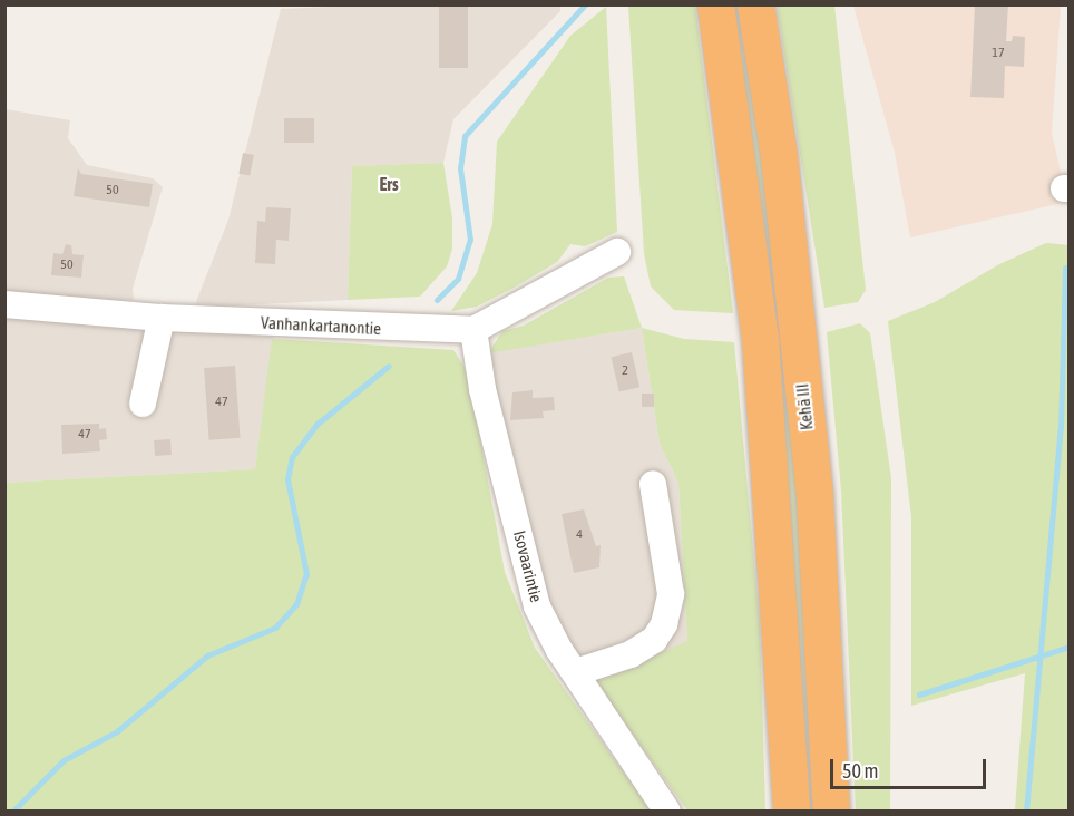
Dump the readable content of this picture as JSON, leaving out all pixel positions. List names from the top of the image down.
{
  "streets": {
    "highway": ["Kehä III"],
    "street": ["Vanhankartanontie", "Isovaarintie"]
  },
  "crossings": [
    ["Vanhankartanontie", "Isovaarintie"]
  ],
  "districts": ["Ers"],
  "house_numbers": [
    "17",
    "50",
    "50",
    "2",
    "47",
    "47",
    "4"
  ],
  "scale_bar": "50 m"
}
